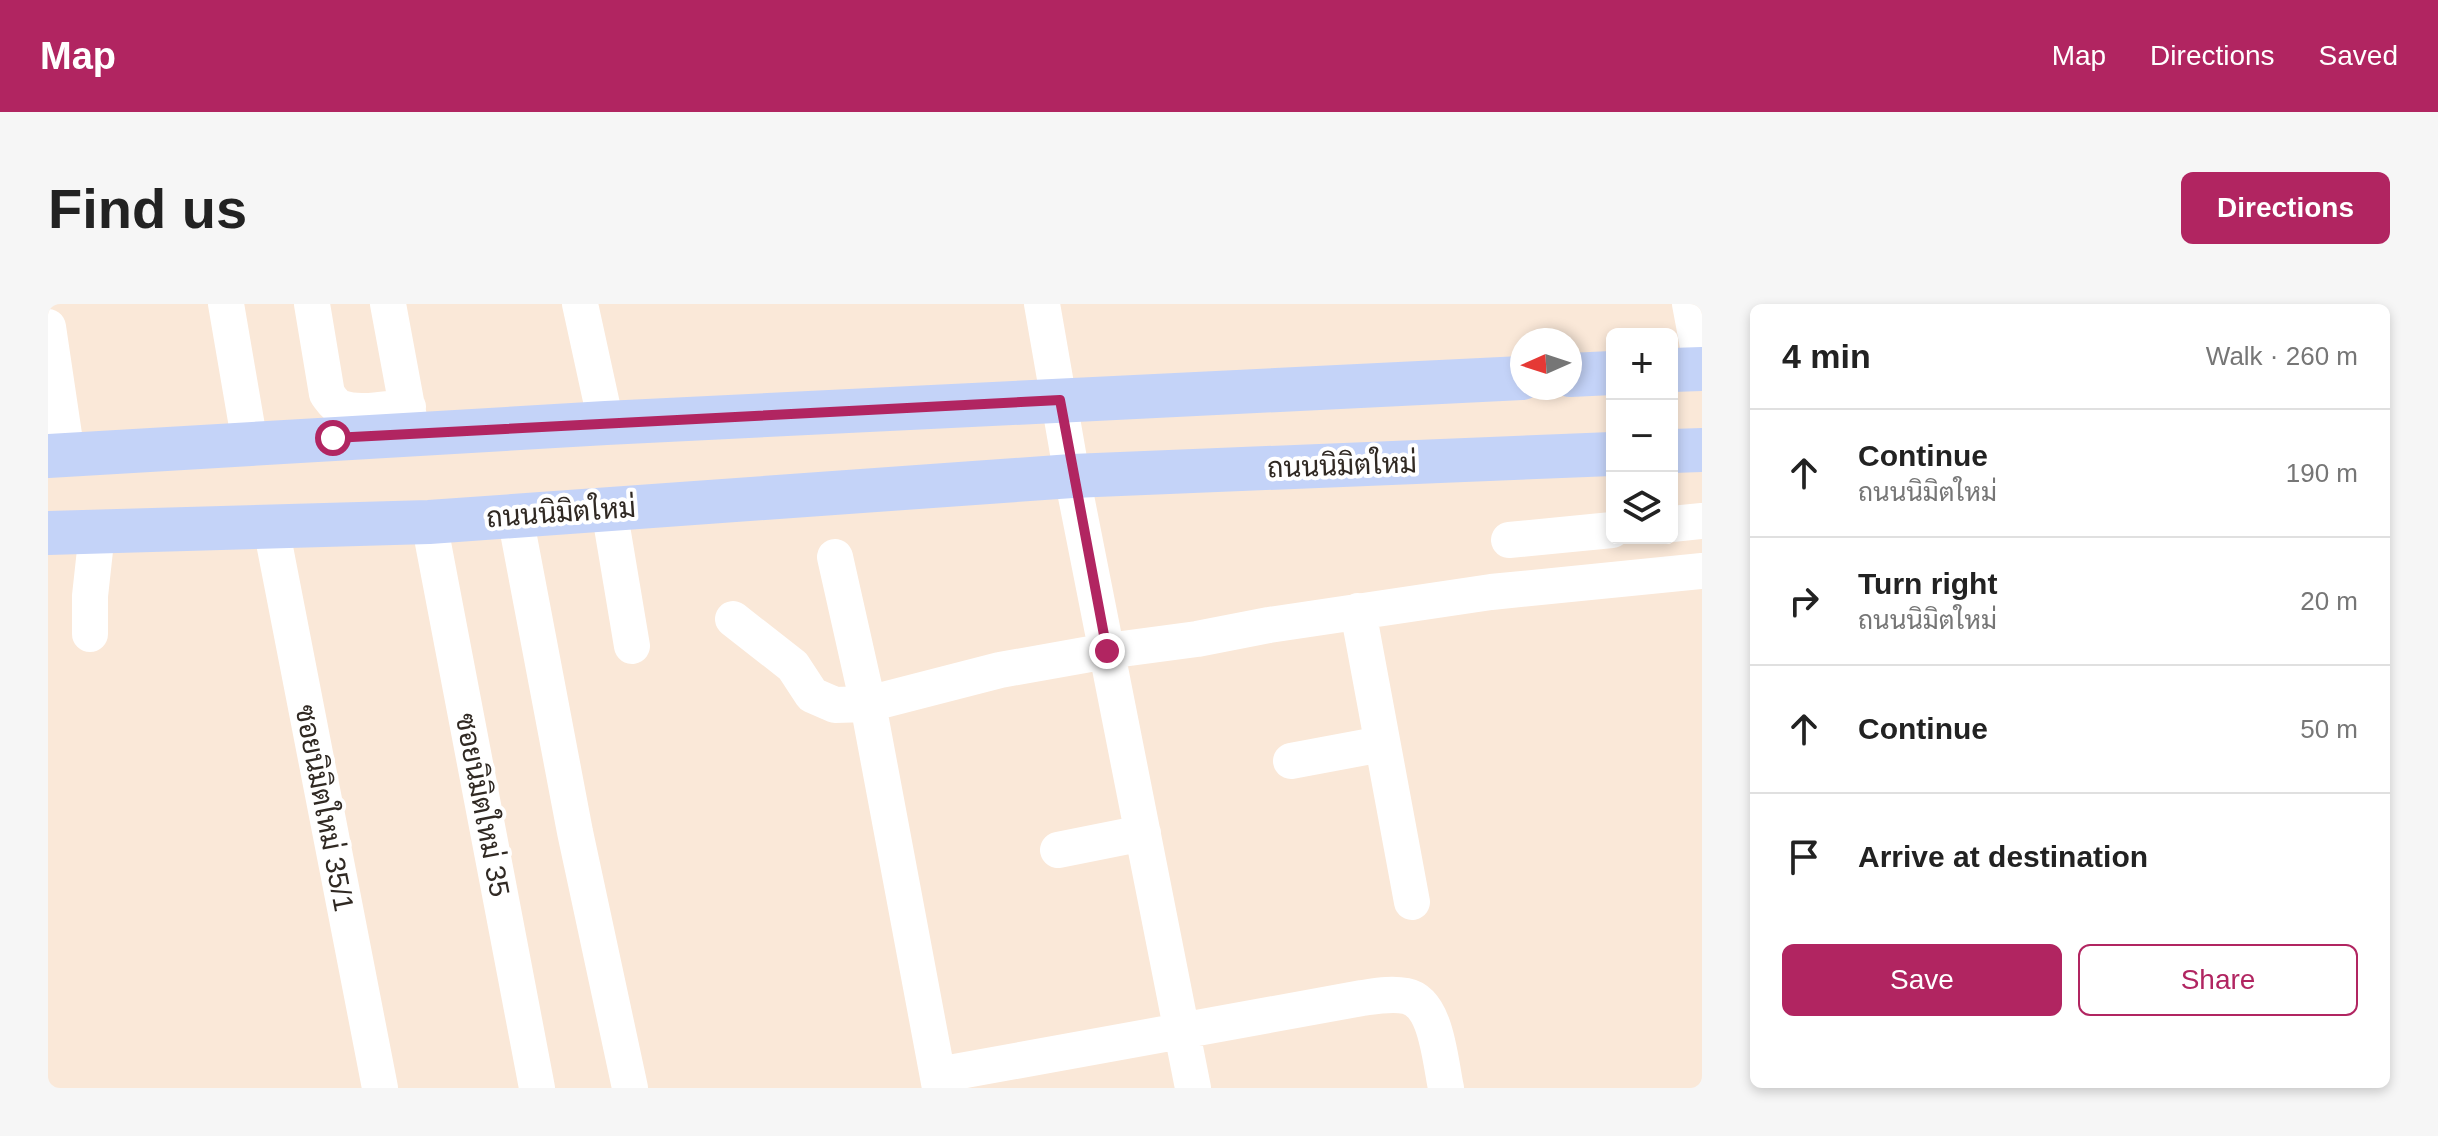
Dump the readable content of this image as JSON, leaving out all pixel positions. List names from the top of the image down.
{
  "streets": {
    "main road": ["ถนนนิมิตใหม่"],
    "street": ["ซอยนิมิตใหม่ 35", "ซอยนิมิตใหม่ 35/1"]
  },
  "crossings": [
    ["ถนนนิมิตใหม่", "ซอยนิมิตใหม่ 35"],
    ["ถนนนิมิตใหม่", "ซอยนิมิตใหม่ 35/1"]
  ],
  "north": "left",
  "page": {
    "header": "Map",
    "nav": ["Map", "Directions", "Saved"],
    "buttons": [
      "Directions",
      ["Save", "Share"]
    ],
    "title": "Find us",
    "heading": ["4 min", "Walk · 260 m"],
    "map_buttons": ["+", "−"],
    "list": [
      ["Continue", "ถนนนิมิตใหม่", "190 m"],
      ["Turn right", "ถนนนิมิตใหม่", "20 m"],
      ["Continue", "50 m"],
      "Arrive at destination"
    ]
  }
}
